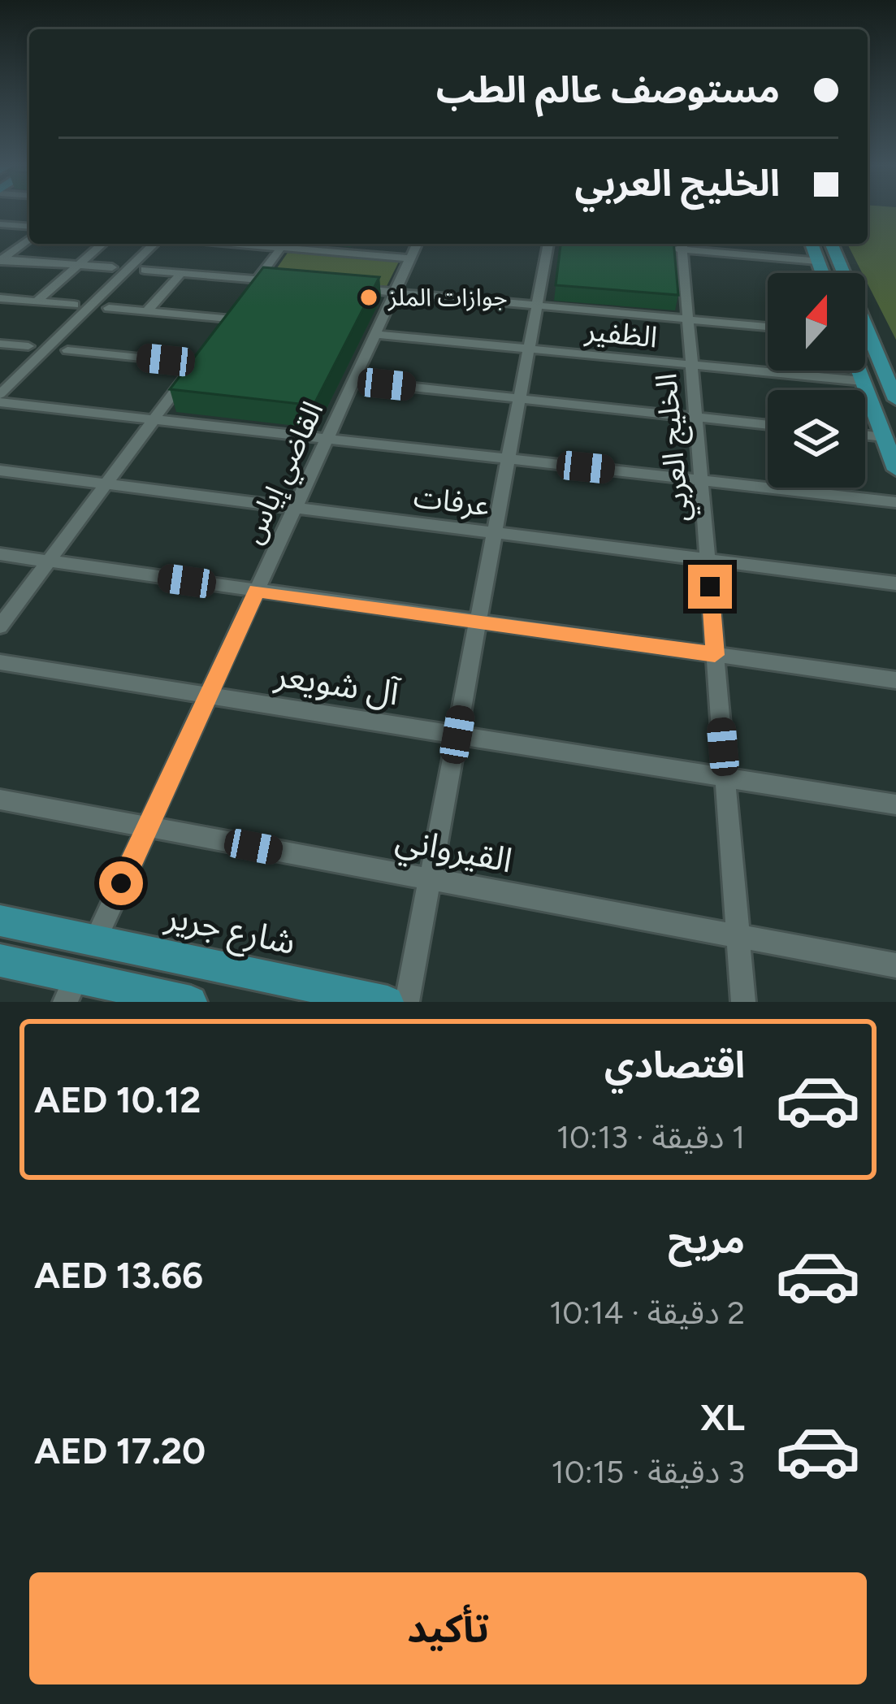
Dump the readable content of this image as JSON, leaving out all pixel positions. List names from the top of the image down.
{
  "streets": {
    "main road": ["شارع جرير"],
    "street": [
      "الظفير",
      "الخليج العربي",
      "القاضي إياس",
      "عرفات",
      "آل شويعر",
      "القيرواني"
    ]
  },
  "crossings": [
    ["الظفير", "الخليج العربي"],
    ["الظفير", "القاضي إياس"],
    ["الخليج العربي", "عرفات"],
    ["الخليج العربي", "آل شويعر"],
    ["الخليج العربي", "القيرواني"],
    ["القاضي إياس", "عرفات"],
    ["القاضي إياس", "آل شويعر"],
    ["القاضي إياس", "القيرواني"],
    ["القاضي إياس", "شارع جرير"]
  ],
  "places": ["جوازات الملز"],
  "north": "top",
  "page": {
    "banner": ["مستوصف عالم الطب", "الخليج العربي"],
    "list": [
      {
        "name": "اقتصادي",
        "note": "1 دقيقة · 10:13",
        "value": "AED 10.12"
      },
      {
        "name": "مريح",
        "note": "2 دقيقة · 10:14",
        "value": "AED 13.66"
      },
      {
        "name": "XL",
        "note": "3 دقيقة · 10:15",
        "value": "AED 17.20"
      }
    ],
    "buttons": "تأكيد"
  }
}
